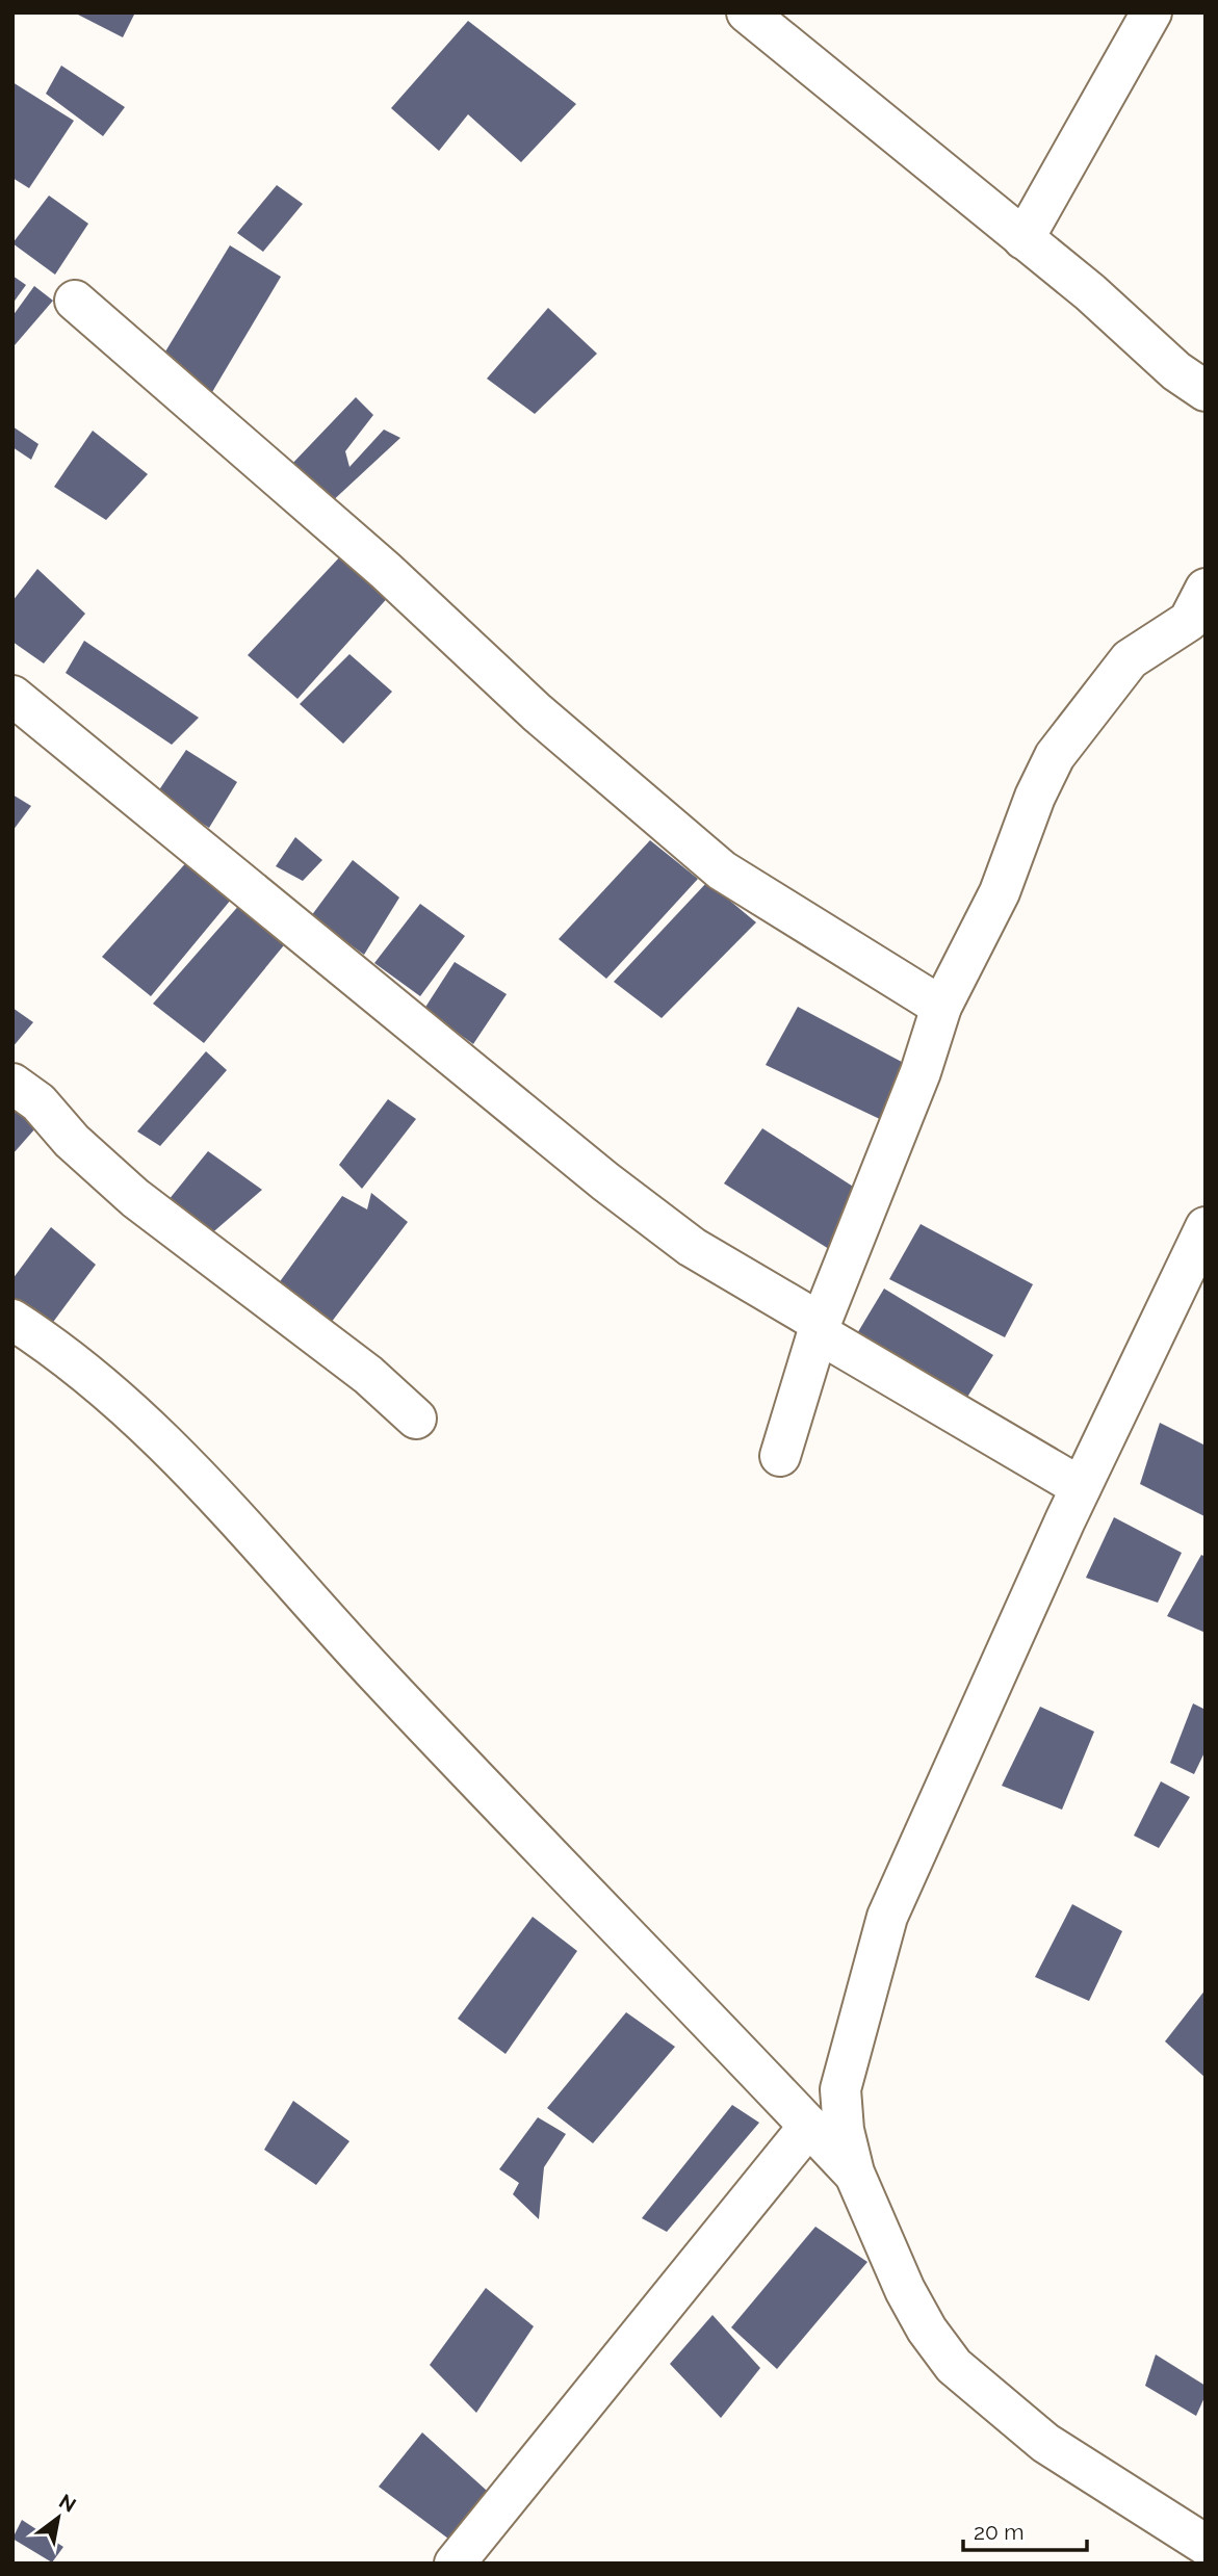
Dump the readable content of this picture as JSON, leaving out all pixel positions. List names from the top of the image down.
{
  "scale_bar": "20 m",
  "north": "top right"
}
